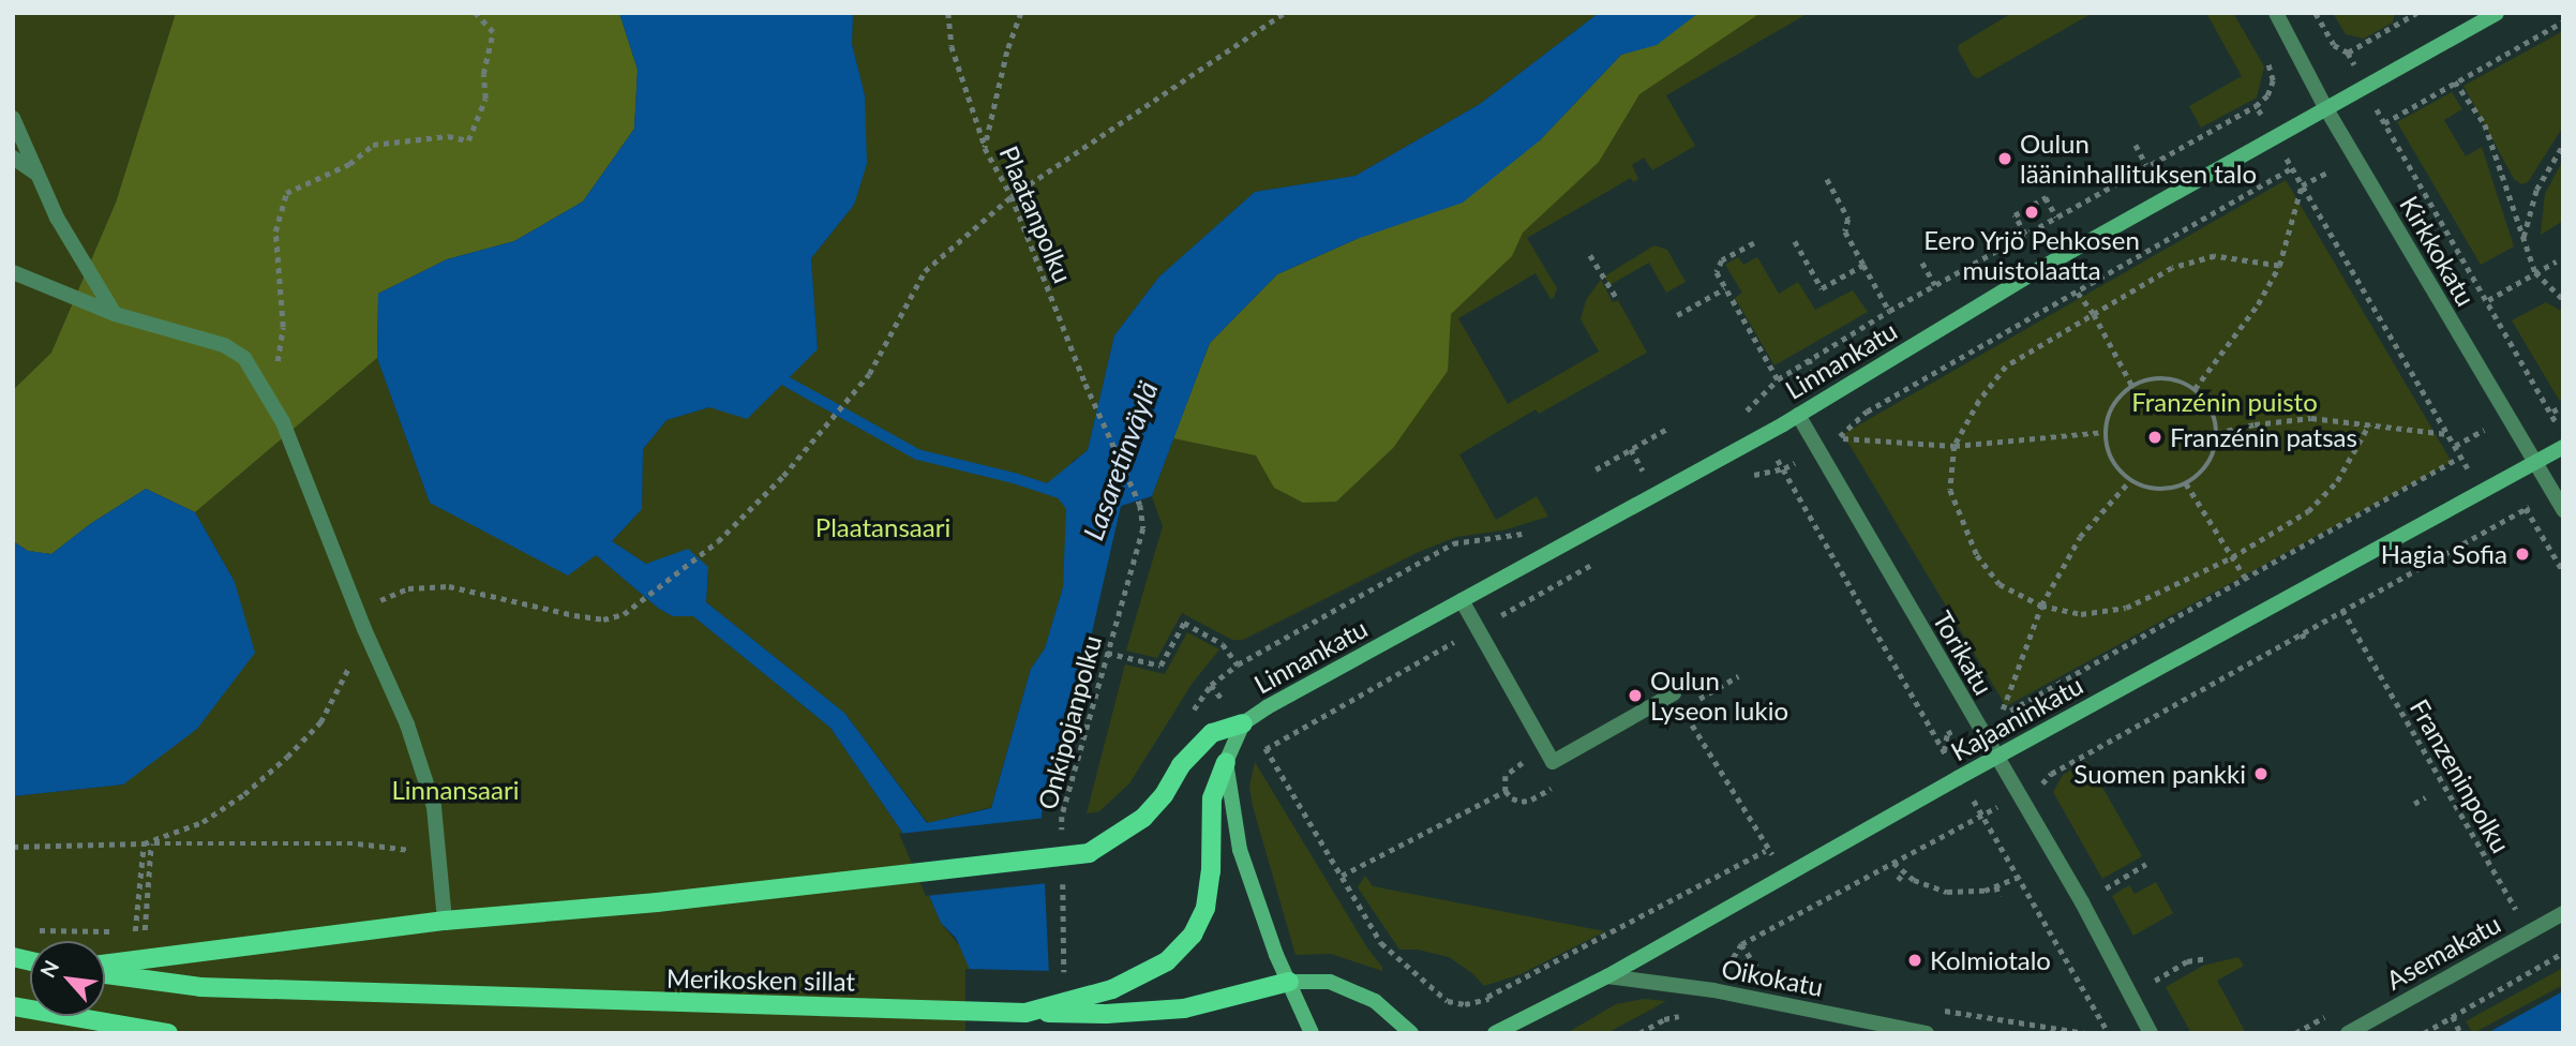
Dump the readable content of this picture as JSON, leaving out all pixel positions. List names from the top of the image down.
{
  "streets": {
    "main road": ["Linnankatu", "Kajaaninkatu", "Merikosken sillat"],
    "street": [
      "Kirkkokatu",
      "Torikatu",
      "Asemakatu",
      "Oikokatu"
    ],
    "path": ["Plaatanpolku", "Onkipojanpolku", "Franzeninpolku"]
  },
  "crossings": [
    ["Plaatanpolku", "Onkipojanpolku"],
    ["Kirkkokatu", "Linnankatu"],
    ["Kirkkokatu", "Kajaaninkatu"],
    ["Linnankatu", "Torikatu"],
    ["Torikatu", "Kajaaninkatu"],
    ["Kajaaninkatu", "Oikokatu"],
    ["Franzeninpolku", "Asemakatu"]
  ],
  "water": ["Lasaretinväylä"],
  "parks": ["Franzénin puisto", "Plaatansaari", "Linnansaari"],
  "places": [
    "Oulun lääninhallituksen talo",
    "Eero Yrjö Pehkosen muistolaatta",
    "Franzénin patsas",
    "Hagia Sofia",
    "Oulun Lyseon lukio",
    "Suomen pankki",
    "Kolmiotalo"
  ],
  "north": "top left"
}
